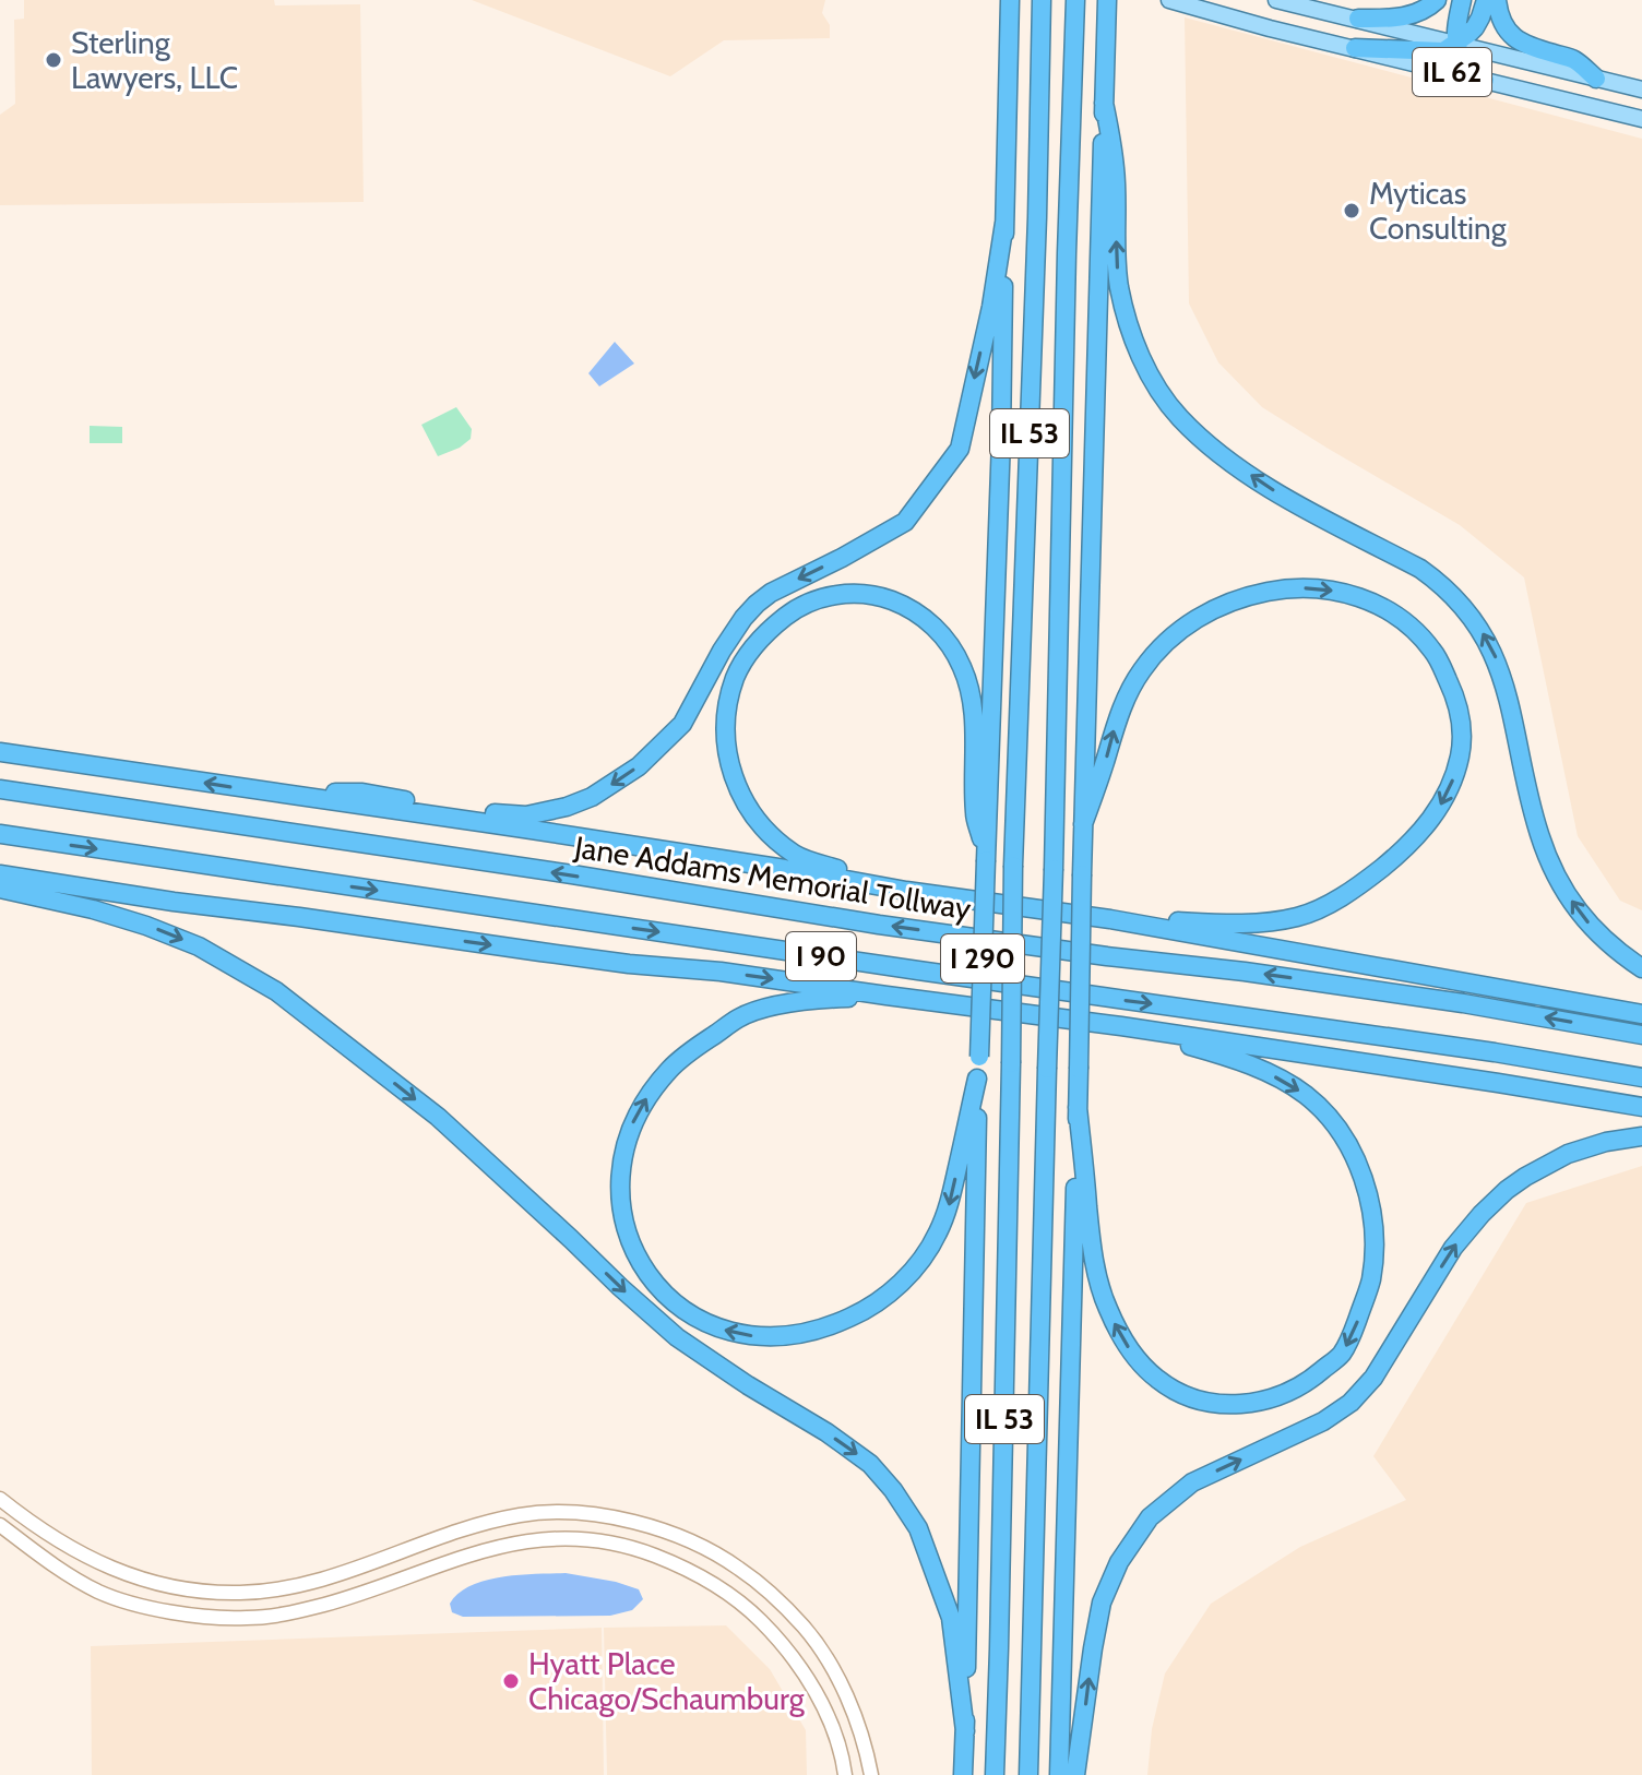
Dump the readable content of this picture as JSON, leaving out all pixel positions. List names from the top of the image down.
{
  "streets": {
    "highway": [
      "IL 53",
      "Jane Addams Memorial Tollway",
      "I 90",
      "I 290"
    ],
    "main road": ["IL 62"]
  },
  "crossings": [
    ["IL 53", "I 290"]
  ],
  "places": ["Sterling Lawyers, LLC", "Myticas Consulting", "Hyatt Place Chicago/Schaumburg"]
}
